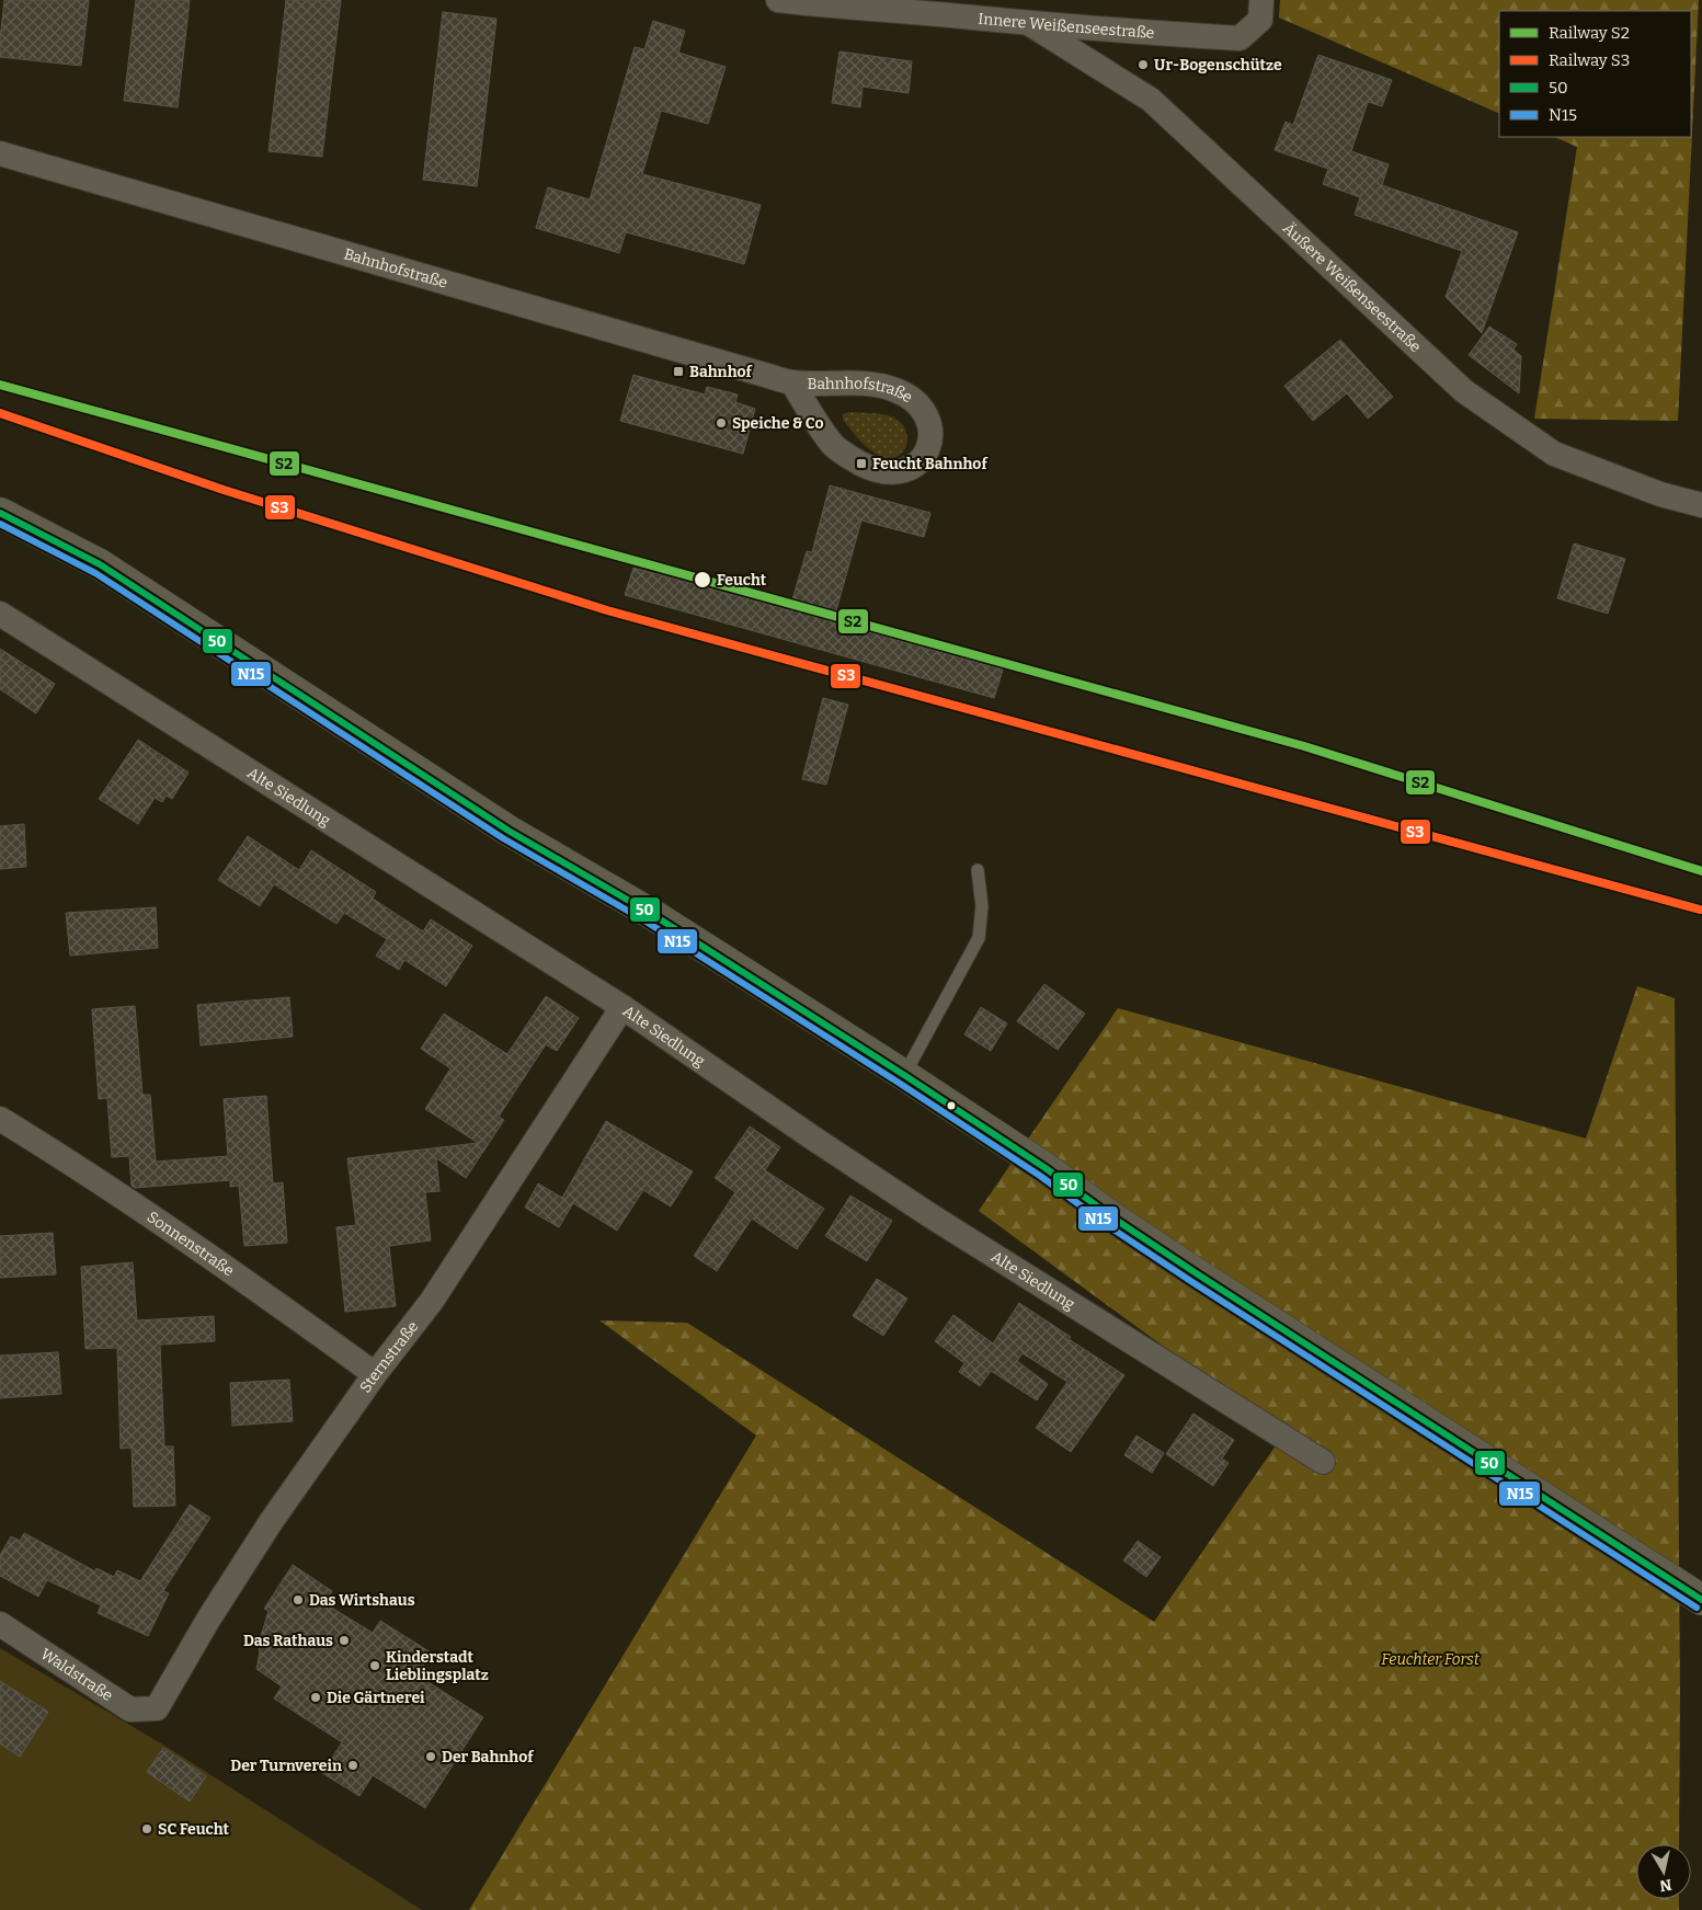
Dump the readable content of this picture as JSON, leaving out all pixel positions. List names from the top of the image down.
{
  "streets": {
    "street": [
      "Innere Weißenseestraße",
      "Bahnhofstraße",
      "Äußere Weißenseestraße",
      "Alte Siedlung",
      "Sonnenstraße",
      "Sternstraße",
      "Waldstraße"
    ]
  },
  "crossings": [
    ["Innere Weißenseestraße", "Äußere Weißenseestraße"],
    ["Alte Siedlung", "Sternstraße"],
    ["Sonnenstraße", "Sternstraße"],
    ["Sternstraße", "Waldstraße"]
  ],
  "parks": ["Feuchter Forst"],
  "places": {
    "other": [
      "Ur-Bogenschütze",
      "Speiche & Co",
      "Feucht",
      "Das Wirtshaus",
      "Das Rathaus",
      "Kinderstadt Lieblingsplatz",
      "Die Gärtnerei",
      "Der Bahnhof",
      "Der Turnverein",
      "SC Feucht"
    ],
    "transit": ["Bahnhof", "Feucht Bahnhof"]
  },
  "lines": [
    "rail line S2",
    "rail line S3",
    "transit line 50",
    "transit line N15"
  ],
  "legend": [
    "Railway S2",
    "Railway S3",
    "50",
    "N15"
  ],
  "north": "bottom"
}
